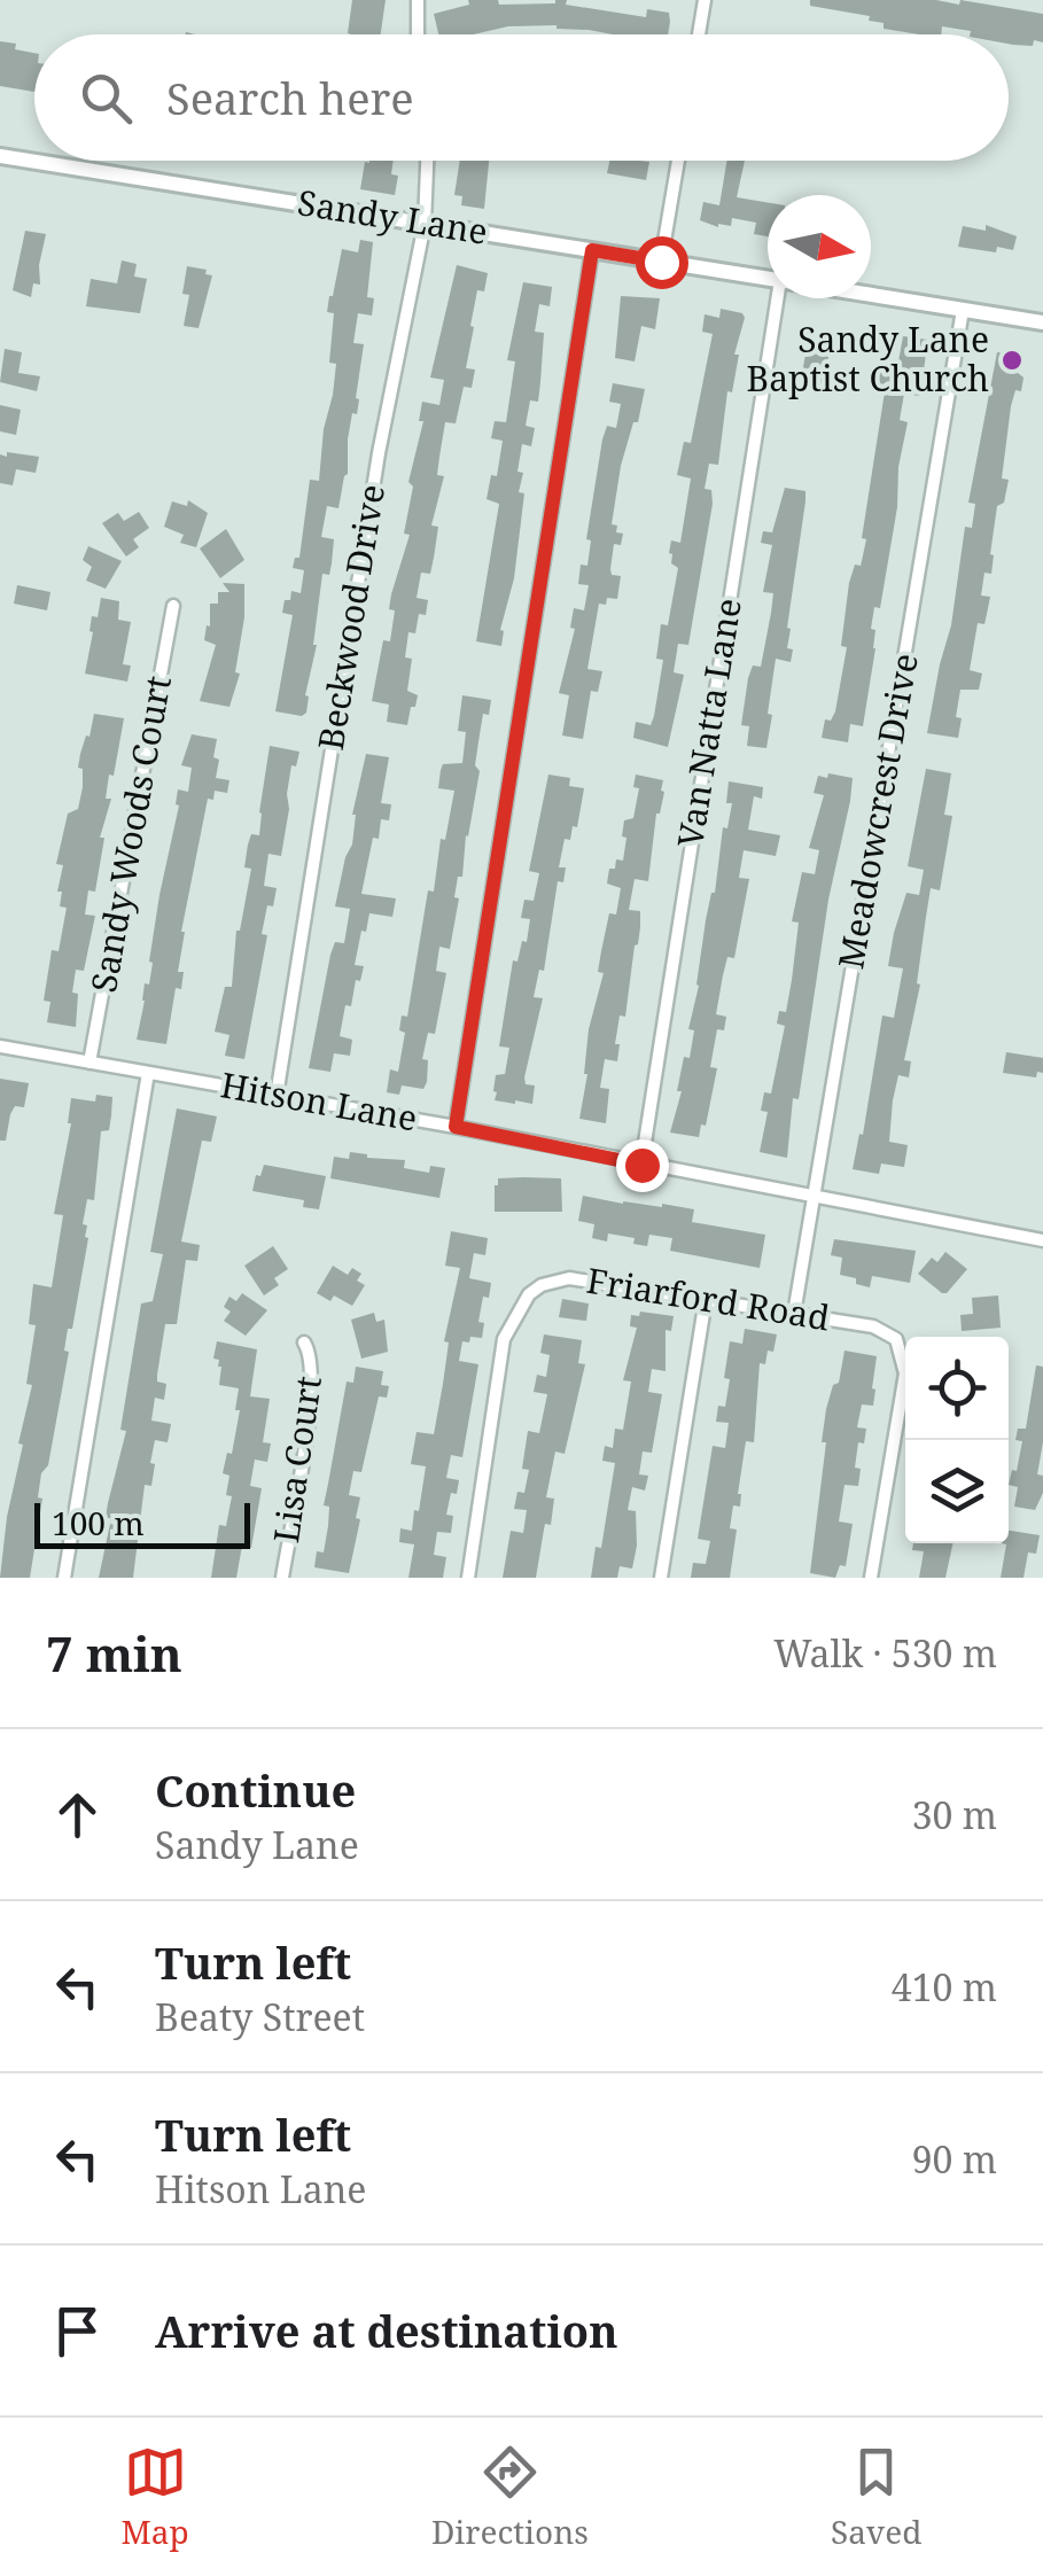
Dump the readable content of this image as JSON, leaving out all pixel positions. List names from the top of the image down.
{
  "streets": {
    "street": [
      "Sandy Lane",
      "Beckwood Drive",
      "Van Natta Lane",
      "Meadowcrest Drive",
      "Sandy Woods Court",
      "Hitson Lane",
      "Friarford Road",
      "Lisa Court"
    ]
  },
  "crossings": [
    ["Sandy Lane", "Beckwood Drive"],
    ["Sandy Lane", "Meadowcrest Drive"],
    ["Beckwood Drive", "Hitson Lane"],
    ["Van Natta Lane", "Hitson Lane"],
    ["Meadowcrest Drive", "Hitson Lane"],
    ["Meadowcrest Drive", "Friarford Road"],
    ["Sandy Woods Court", "Hitson Lane"]
  ],
  "places": ["Sandy Lane Baptist Church"],
  "scale_bar": "100 m",
  "north": "right",
  "page": {
    "search": "Search here",
    "scale": "100 m",
    "heading": ["7 min", "Walk · 530 m"],
    "list": [
      ["Continue", "Sandy Lane", "30 m"],
      ["Turn left", "Beaty Street", "410 m"],
      ["Turn left", "Hitson Lane", "90 m"],
      "Arrive at destination"
    ],
    "nav": ["Map", "Directions", "Saved"]
  }
}
